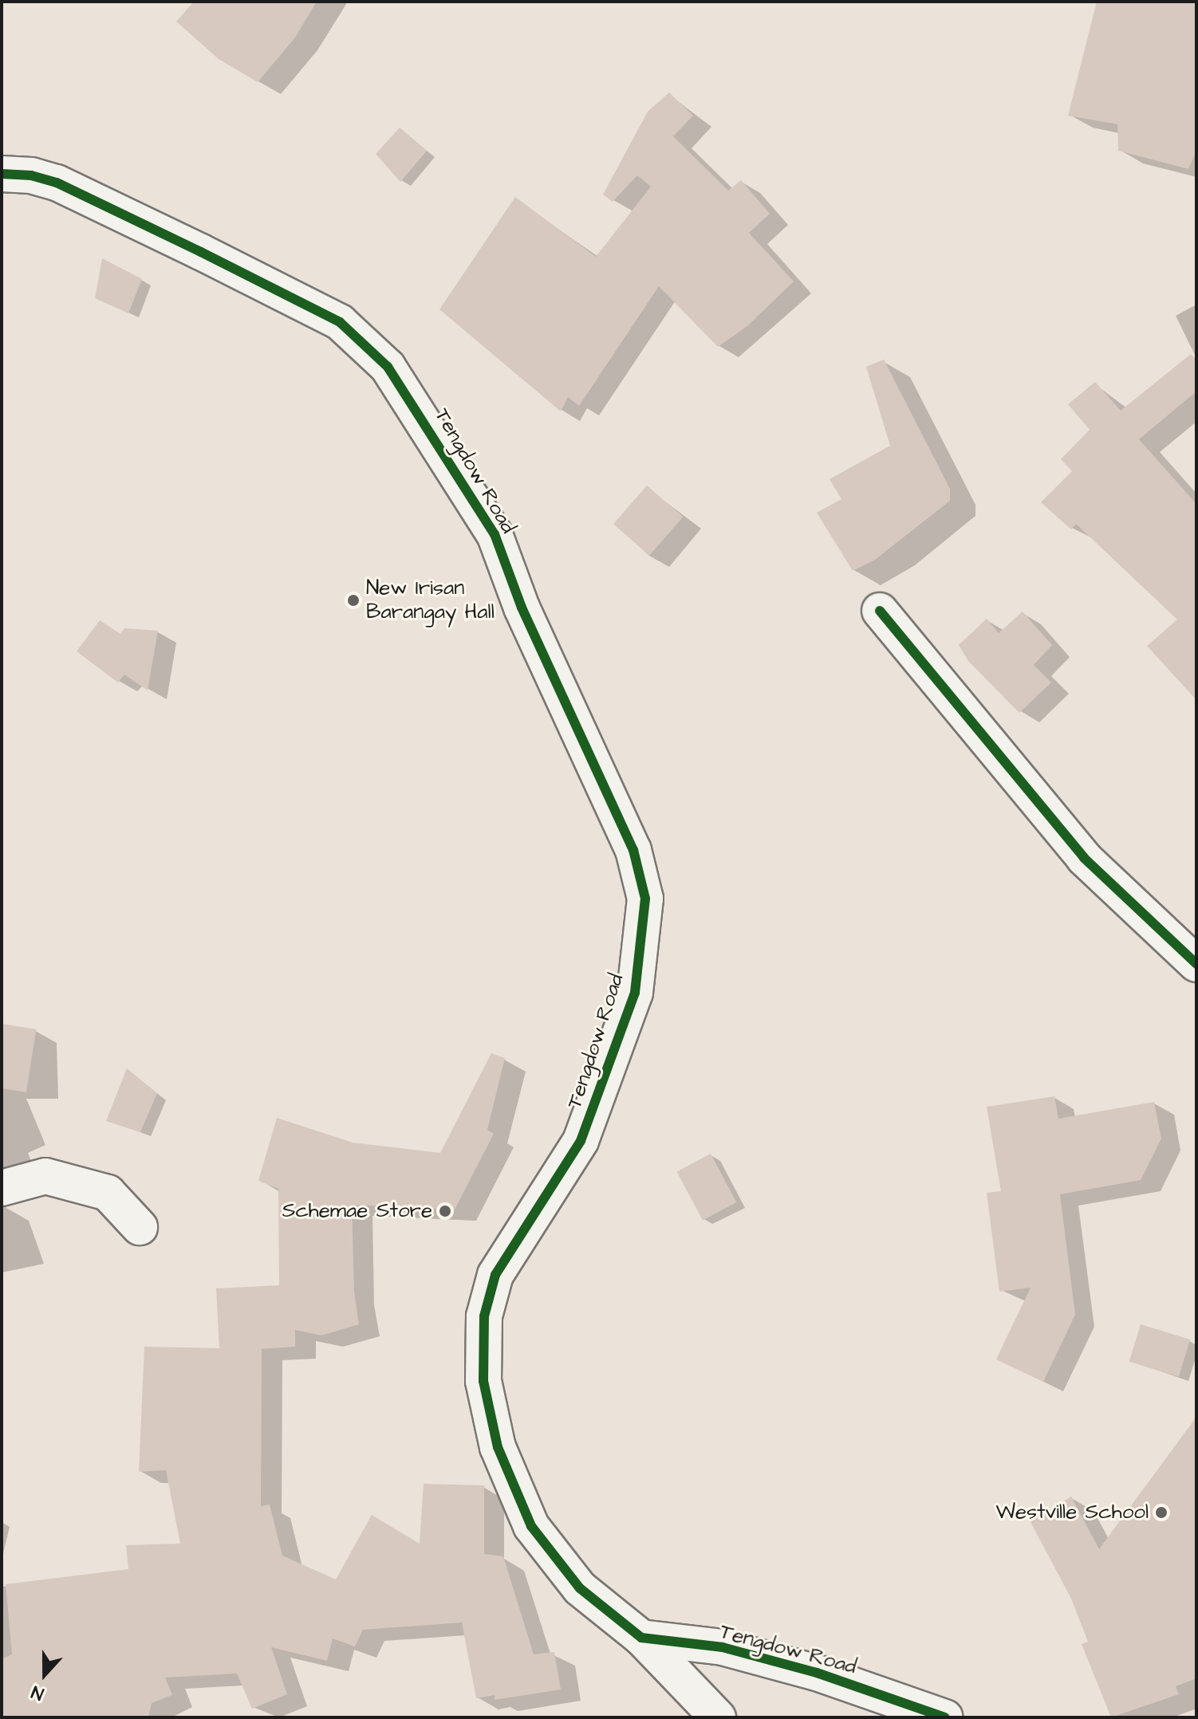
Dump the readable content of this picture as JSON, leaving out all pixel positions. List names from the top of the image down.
{
  "streets": {
    "street": ["Tengdow Road"]
  },
  "places": ["New Irisan Barangay Hall", "Schemae Store", "Westville School"],
  "north": "bottom"
}
